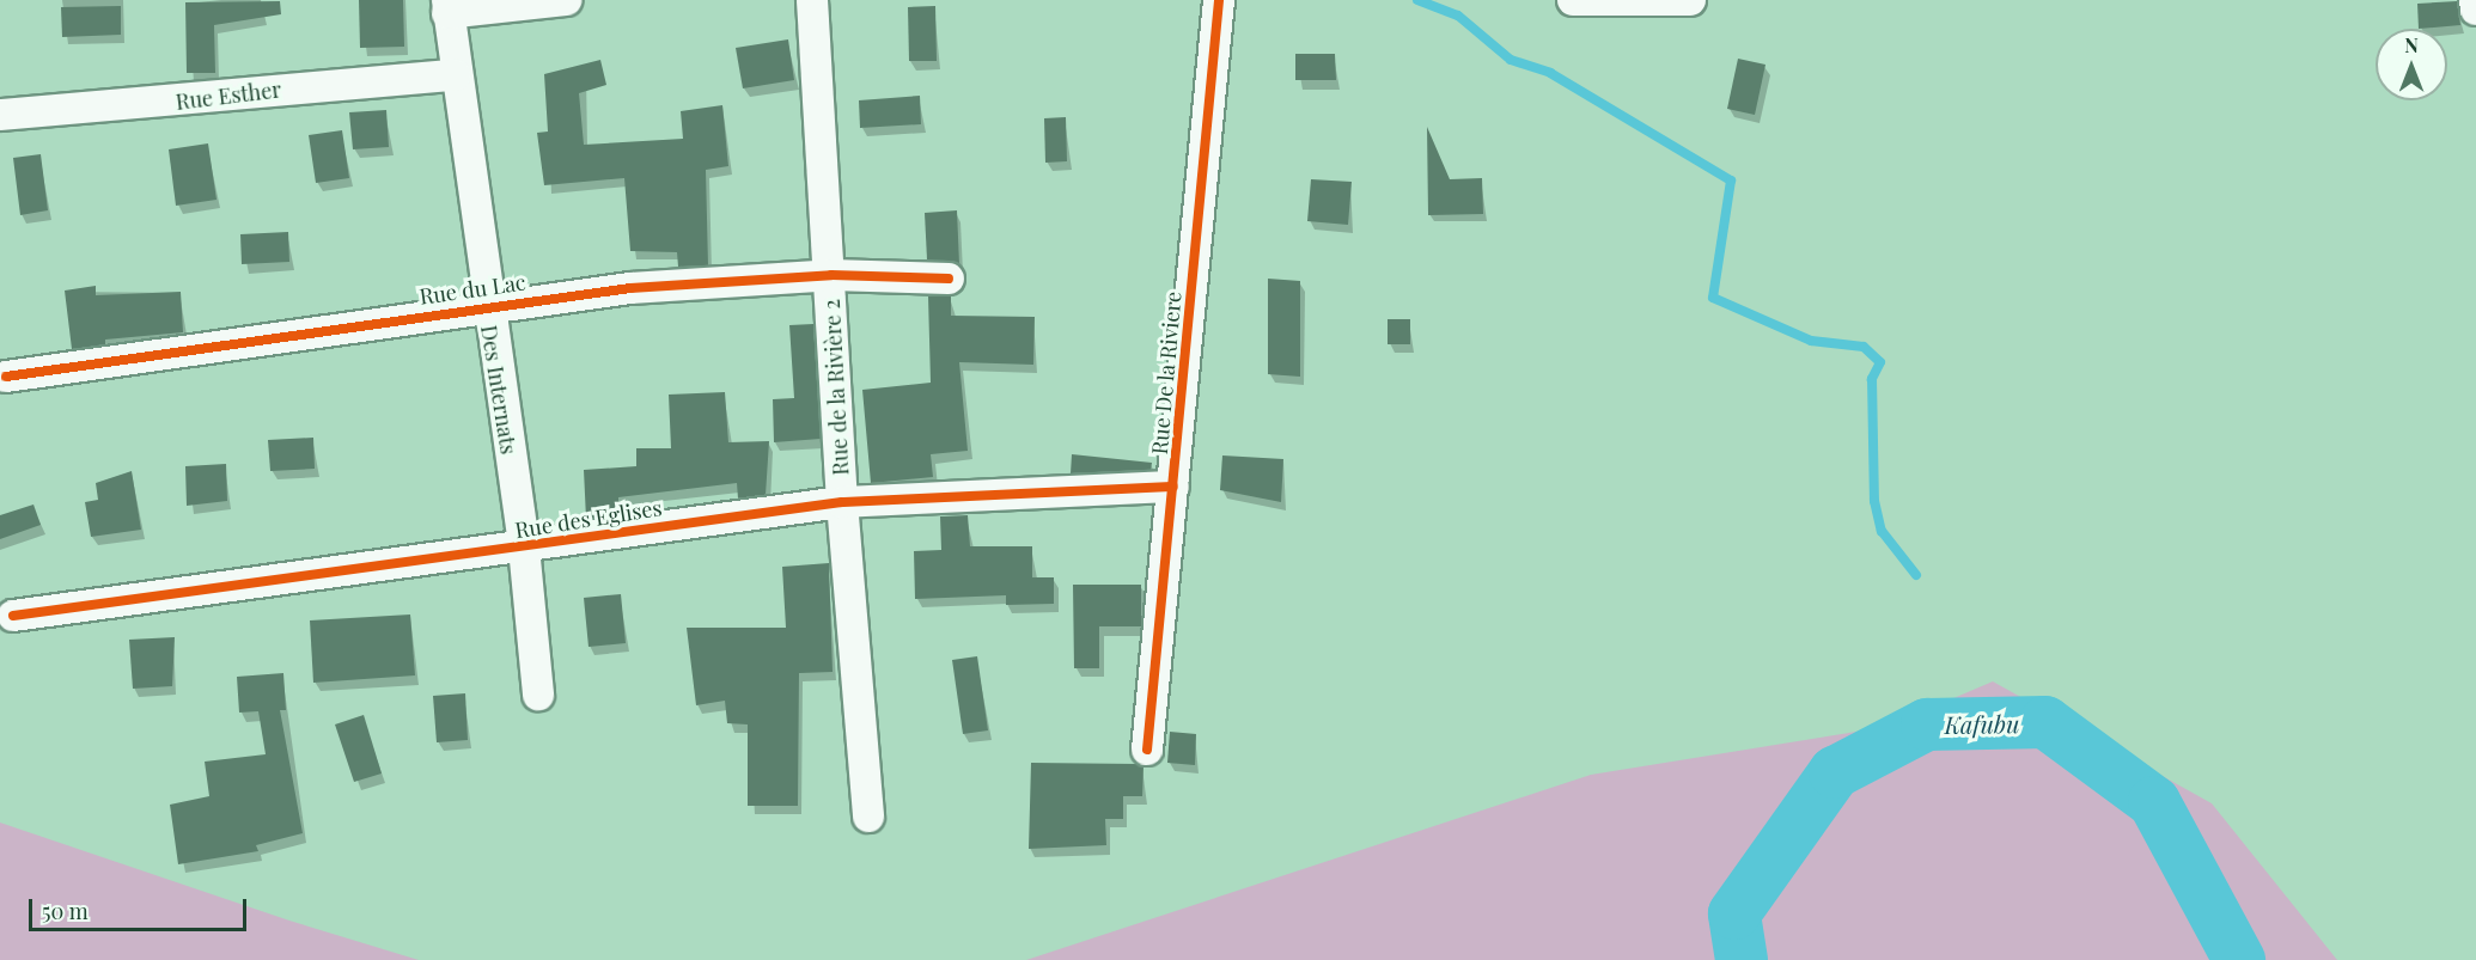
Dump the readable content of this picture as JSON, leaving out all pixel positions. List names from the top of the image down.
{
  "streets": {
    "street": [
      "Rue Esther",
      "Rue du Lac",
      "Rue De la Riviere",
      "Rue de la Rivière 2",
      "Des Internats",
      "Rue des Eglises"
    ]
  },
  "crossings": [
    ["Rue Esther", "Des Internats"],
    ["Rue du Lac", "Rue de la Rivière 2"],
    ["Rue du Lac", "Des Internats"],
    ["Rue De la Riviere", "Rue des Eglises"],
    ["Rue de la Rivière 2", "Rue des Eglises"],
    ["Des Internats", "Rue des Eglises"]
  ],
  "water": ["Kafubu"],
  "scale_bar": "50 m",
  "north": "top"
}
